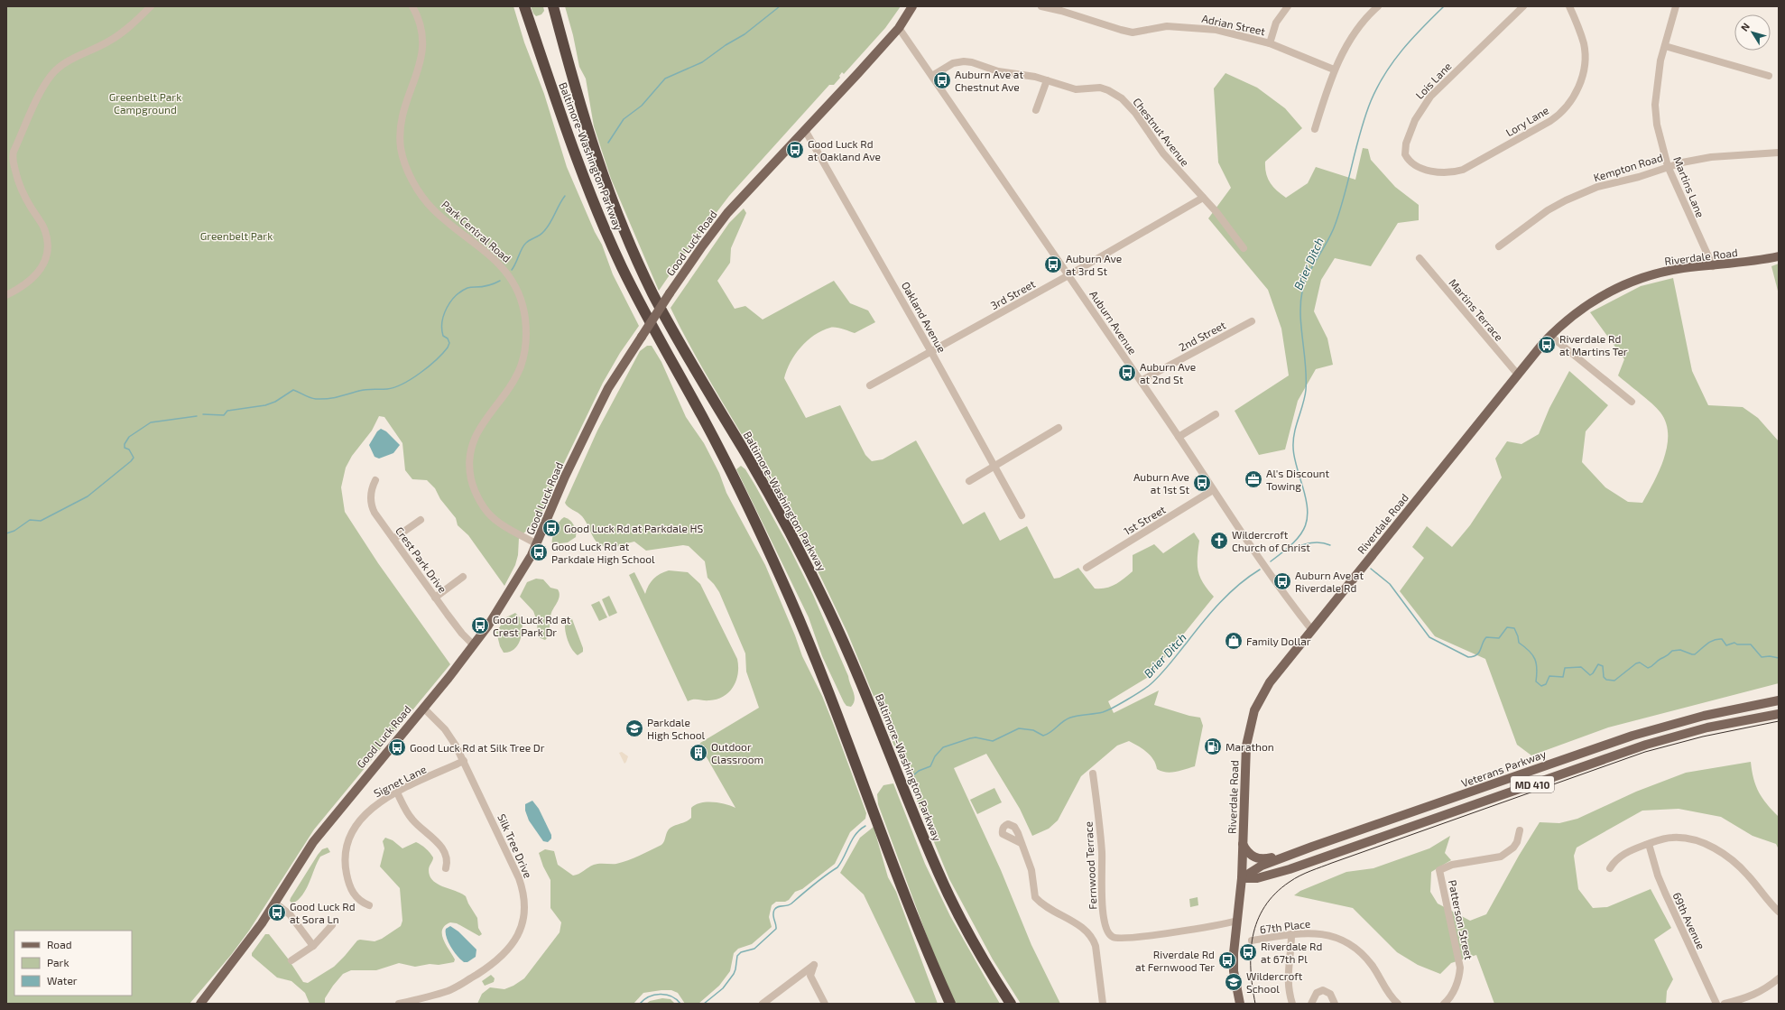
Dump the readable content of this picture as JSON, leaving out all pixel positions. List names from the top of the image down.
{
  "streets": {
    "highway": ["Baltimore-Washington Parkway"],
    "main road": [
      "Good Luck Road",
      "Riverdale Road",
      "Veterans Parkway",
      "MD 410"
    ],
    "street": [
      "Adrian Street",
      "Lois Lane",
      "Lory Lane",
      "Chestnut Avenue",
      "Kempton Road",
      "Martins Lane",
      "Park Central Road",
      "3rd Street",
      "Martins Terrace",
      "Oakland Avenue",
      "Auburn Avenue",
      "2nd Street",
      "1st Street",
      "Crest Park Drive",
      "Signet Lane",
      "Silk Tree Drive",
      "Fernwood Terrace",
      "Patterson Street",
      "69th Avenue",
      "67th Place"
    ]
  },
  "crossings": [
    ["Lois Lane", "Lory Lane"],
    ["Chestnut Avenue", "3rd Street"],
    ["Chestnut Avenue", "Auburn Avenue"],
    ["Kempton Road", "Martins Lane"],
    ["Martins Lane", "Riverdale Road"],
    ["Park Central Road", "Good Luck Road"],
    ["Good Luck Road", "Oakland Avenue"],
    ["Good Luck Road", "Auburn Avenue"],
    ["Good Luck Road", "Crest Park Drive"],
    ["Good Luck Road", "Silk Tree Drive"],
    ["Riverdale Road", "Martins Terrace"],
    ["Riverdale Road", "Auburn Avenue"],
    ["Riverdale Road", "Veterans Parkway"],
    ["Riverdale Road", "MD 410"],
    ["Riverdale Road", "Fernwood Terrace"],
    ["3rd Street", "Oakland Avenue"],
    ["3rd Street", "Auburn Avenue"],
    ["Auburn Avenue", "2nd Street"],
    ["Auburn Avenue", "1st Street"],
    ["Veterans Parkway", "MD 410"],
    ["Signet Lane", "Silk Tree Drive"]
  ],
  "water": ["Brier Ditch"],
  "parks": ["Greenbelt Park Campground", "Greenbelt Park"],
  "places": {
    "bus stop": [
      "Auburn Ave at Chestnut Ave",
      "Good Luck Rd at Oakland Ave",
      "Auburn Ave at 3rd St",
      "Riverdale Rd at Martins Ter",
      "Auburn Ave at 2nd St",
      "Auburn Ave at 1st St",
      "Good Luck Rd at Parkdale HS",
      "Good Luck Rd at Parkdale High School",
      "Auburn Ave at Riverdale Rd",
      "Good Luck Rd at Crest Park Dr",
      "Good Luck Rd at Silk Tree Dr",
      "Good Luck Rd at Sora Ln",
      "Riverdale Rd at 67th Pl",
      "Riverdale Rd at Fernwood Ter"
    ],
    "office": ["Al's Discount Towing"],
    "church": ["Wildercroft Church of Christ"],
    "shop": ["Family Dollar"],
    "school or university": ["Parkdale High School", "Wildercroft School"],
    "fuel station": ["Marathon"],
    "building": ["Outdoor Classroom"]
  },
  "legend": ["Road", "Park", "Water"],
  "north": "top left"
}
